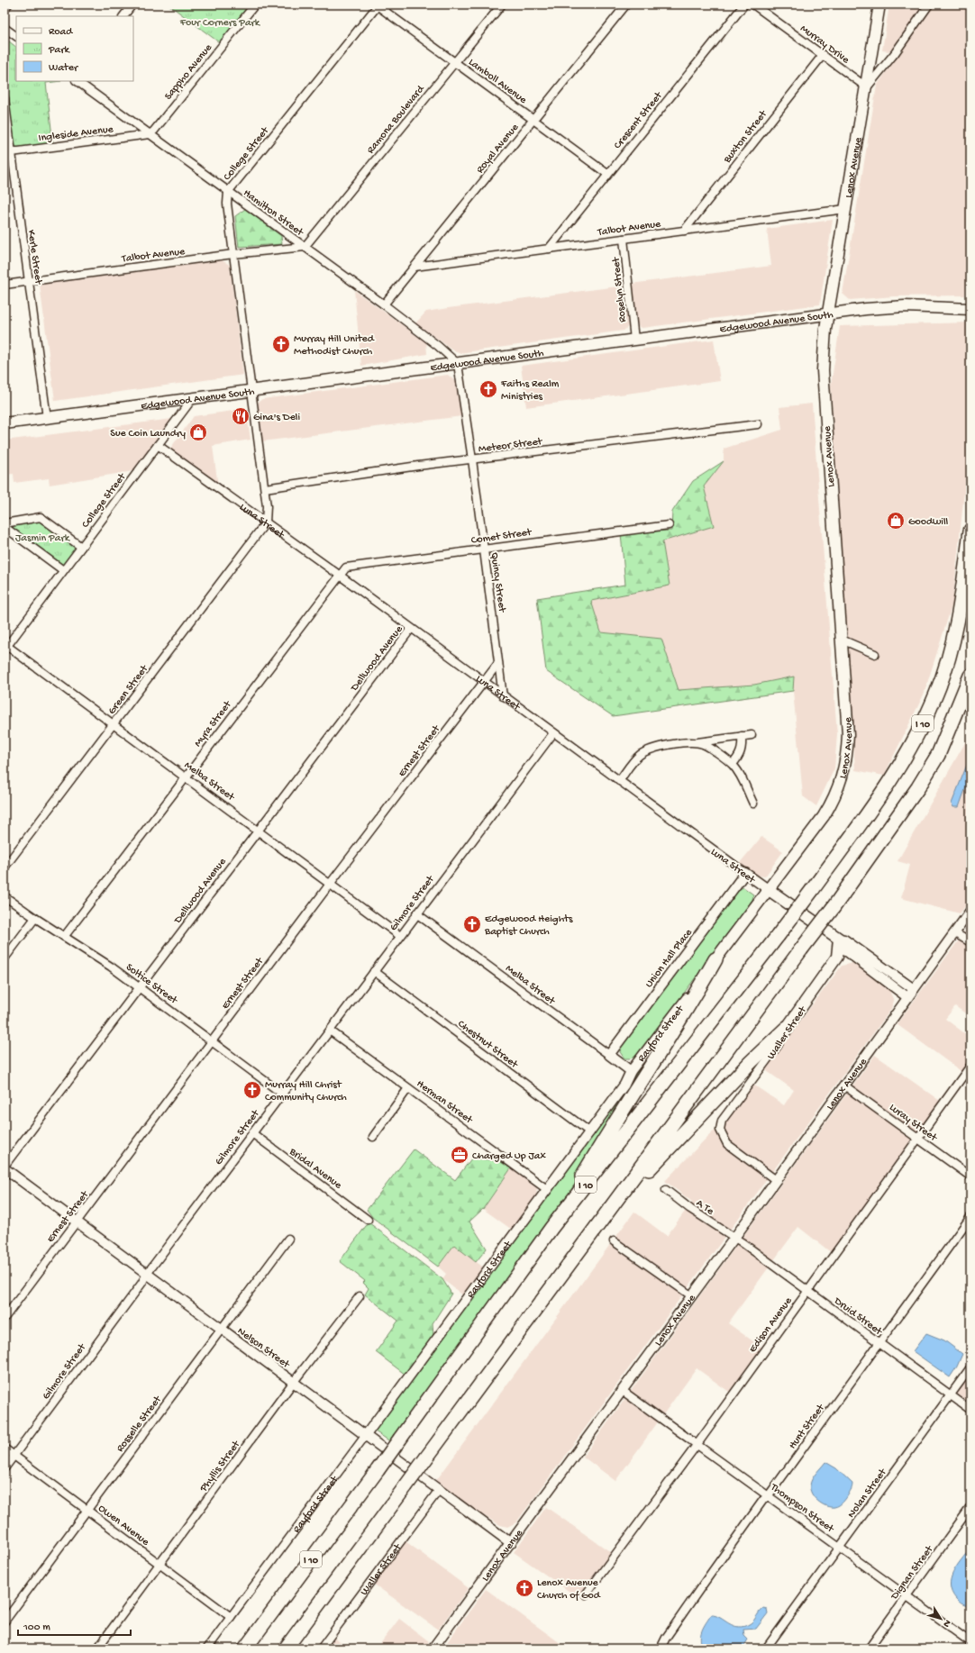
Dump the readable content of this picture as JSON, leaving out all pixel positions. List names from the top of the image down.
{
  "streets": {
    "highway": ["I 10"],
    "main road": [
      "Lenox Avenue",
      "Edgewood Avenue South",
      "Luna Street",
      "Waller Street",
      "Rayford Street"
    ],
    "street": [
      "Murray Drive",
      "Sappho Avenue",
      "Lamboll Avenue",
      "Ramona Boulevard",
      "Crescent Street",
      "Ingleside Avenue",
      "Buxton Street",
      "Royal Avenue",
      "College Street",
      "Hamilton Street",
      "Talbot Avenue",
      "Kerle Street",
      "Roselyn Street",
      "Meteor Street",
      "Comet Street",
      "Quincy Street",
      "Dellwood Avenue",
      "Green Street",
      "Myra Street",
      "Ernest Street",
      "Melba Street",
      "Gilmore Street",
      "Union Hall Place",
      "Soltice Street",
      "Chestnut Street",
      "Herman Street",
      "Luray Street",
      "Bridal Avenue",
      "A Te",
      "Druid Street",
      "Edison Avenue",
      "Nelson Street",
      "Rosselle Street",
      "Hunt Street",
      "Phyllis Street",
      "Nolan Street",
      "Thompson Street",
      "Owen Avenue",
      "Dignan Street"
    ]
  },
  "crossings": [
    ["Murray Drive", "Buxton Street"],
    ["Murray Drive", "Lenox Avenue"],
    ["Sappho Avenue", "Ingleside Avenue"],
    ["Sappho Avenue", "Hamilton Street"],
    ["Lamboll Avenue", "Ramona Boulevard"],
    ["Lamboll Avenue", "Crescent Street"],
    ["Lamboll Avenue", "Royal Avenue"],
    ["Lamboll Avenue", "College Street"],
    ["Ramona Boulevard", "Hamilton Street"],
    ["Ramona Boulevard", "Talbot Avenue"],
    ["Crescent Street", "Talbot Avenue"],
    ["Ingleside Avenue", "Hamilton Street"],
    ["Ingleside Avenue", "Kerle Street"],
    ["Buxton Street", "Talbot Avenue"],
    ["Royal Avenue", "Hamilton Street"],
    ["Royal Avenue", "Talbot Avenue"],
    ["College Street", "Hamilton Street"],
    ["College Street", "Talbot Avenue"],
    ["College Street", "Edgewood Avenue South"],
    ["College Street", "Meteor Street"],
    ["College Street", "Luna Street"],
    ["College Street", "Green Street"],
    ["College Street", "Melba Street"],
    ["Lenox Avenue", "Talbot Avenue"],
    ["Lenox Avenue", "Edgewood Avenue South"],
    ["Lenox Avenue", "Luna Street"],
    ["Lenox Avenue", "Waller Street"],
    ["Lenox Avenue", "Rayford Street"],
    ["Lenox Avenue", "Luray Street"],
    ["Lenox Avenue", "A Te"],
    ["Lenox Avenue", "Druid Street"],
    ["Lenox Avenue", "Nelson Street"],
    ["Lenox Avenue", "Thompson Street"],
    ["Hamilton Street", "Talbot Avenue"],
    ["Hamilton Street", "Edgewood Avenue South"],
    ["Hamilton Street", "Quincy Street"],
    ["Talbot Avenue", "Kerle Street"],
    ["Talbot Avenue", "Roselyn Street"],
    ["Kerle Street", "Edgewood Avenue South"],
    ["Roselyn Street", "Edgewood Avenue South"],
    ["Edgewood Avenue South", "Quincy Street"],
    ["Meteor Street", "Quincy Street"],
    ["Luna Street", "Comet Street"],
    ["Luna Street", "Quincy Street"],
    ["Luna Street", "Dellwood Avenue"],
    ["Luna Street", "Green Street"],
    ["Luna Street", "Myra Street"],
    ["Luna Street", "Ernest Street"],
    ["Luna Street", "Gilmore Street"],
    ["Luna Street", "Union Hall Place"],
    ["Luna Street", "Waller Street"],
    ["Luna Street", "Rayford Street"],
    ["Comet Street", "Quincy Street"],
    ["Comet Street", "Myra Street"],
    ["Quincy Street", "Ernest Street"],
    ["Dellwood Avenue", "Melba Street"],
    ["Dellwood Avenue", "Soltice Street"],
    ["Dellwood Avenue", "Nelson Street"],
    ["Green Street", "Melba Street"],
    ["Myra Street", "Melba Street"],
    ["Myra Street", "Soltice Street"],
    ["Ernest Street", "Melba Street"],
    ["Ernest Street", "Soltice Street"],
    ["Ernest Street", "Nelson Street"],
    ["Melba Street", "Gilmore Street"],
    ["Melba Street", "Union Hall Place"],
    ["Melba Street", "Rayford Street"],
    ["Gilmore Street", "Soltice Street"],
    ["Gilmore Street", "Chestnut Street"],
    ["Gilmore Street", "Herman Street"],
    ["Gilmore Street", "Bridal Avenue"],
    ["Gilmore Street", "Nelson Street"],
    ["Gilmore Street", "Owen Avenue"],
    ["Waller Street", "Nelson Street"],
    ["Rayford Street", "Chestnut Street"],
    ["Rayford Street", "Herman Street"],
    ["Rayford Street", "Nelson Street"],
    ["Rayford Street", "Owen Avenue"],
    ["Luray Street", "Edison Avenue"],
    ["A Te", "Druid Street"],
    ["Druid Street", "Edison Avenue"],
    ["Druid Street", "Hunt Street"],
    ["Druid Street", "Nolan Street"],
    ["Edison Avenue", "Thompson Street"],
    ["Nelson Street", "Rosselle Street"],
    ["Nelson Street", "Phyllis Street"],
    ["Rosselle Street", "Owen Avenue"],
    ["Hunt Street", "Thompson Street"],
    ["Phyllis Street", "Owen Avenue"],
    ["Nolan Street", "Thompson Street"],
    ["Thompson Street", "Dignan Street"]
  ],
  "parks": ["Four Corners Park", "Jasmin Park"],
  "places": {
    "church": [
      "Murray Hill United Methodist Church",
      "Faiths Realm Ministries",
      "Edgewood Heights Baptist Church",
      "Murray Hill Christ Community Church",
      "Lenox Avenue Church of God"
    ],
    "restaurant": ["Gina's Deli"],
    "shop": ["Sue Coin Laundry", "Goodwill"],
    "office": ["Charged Up Jax"]
  },
  "legend": ["Road", "Park", "Water"],
  "scale_bar": "100 m",
  "north": "bottom right"
}
